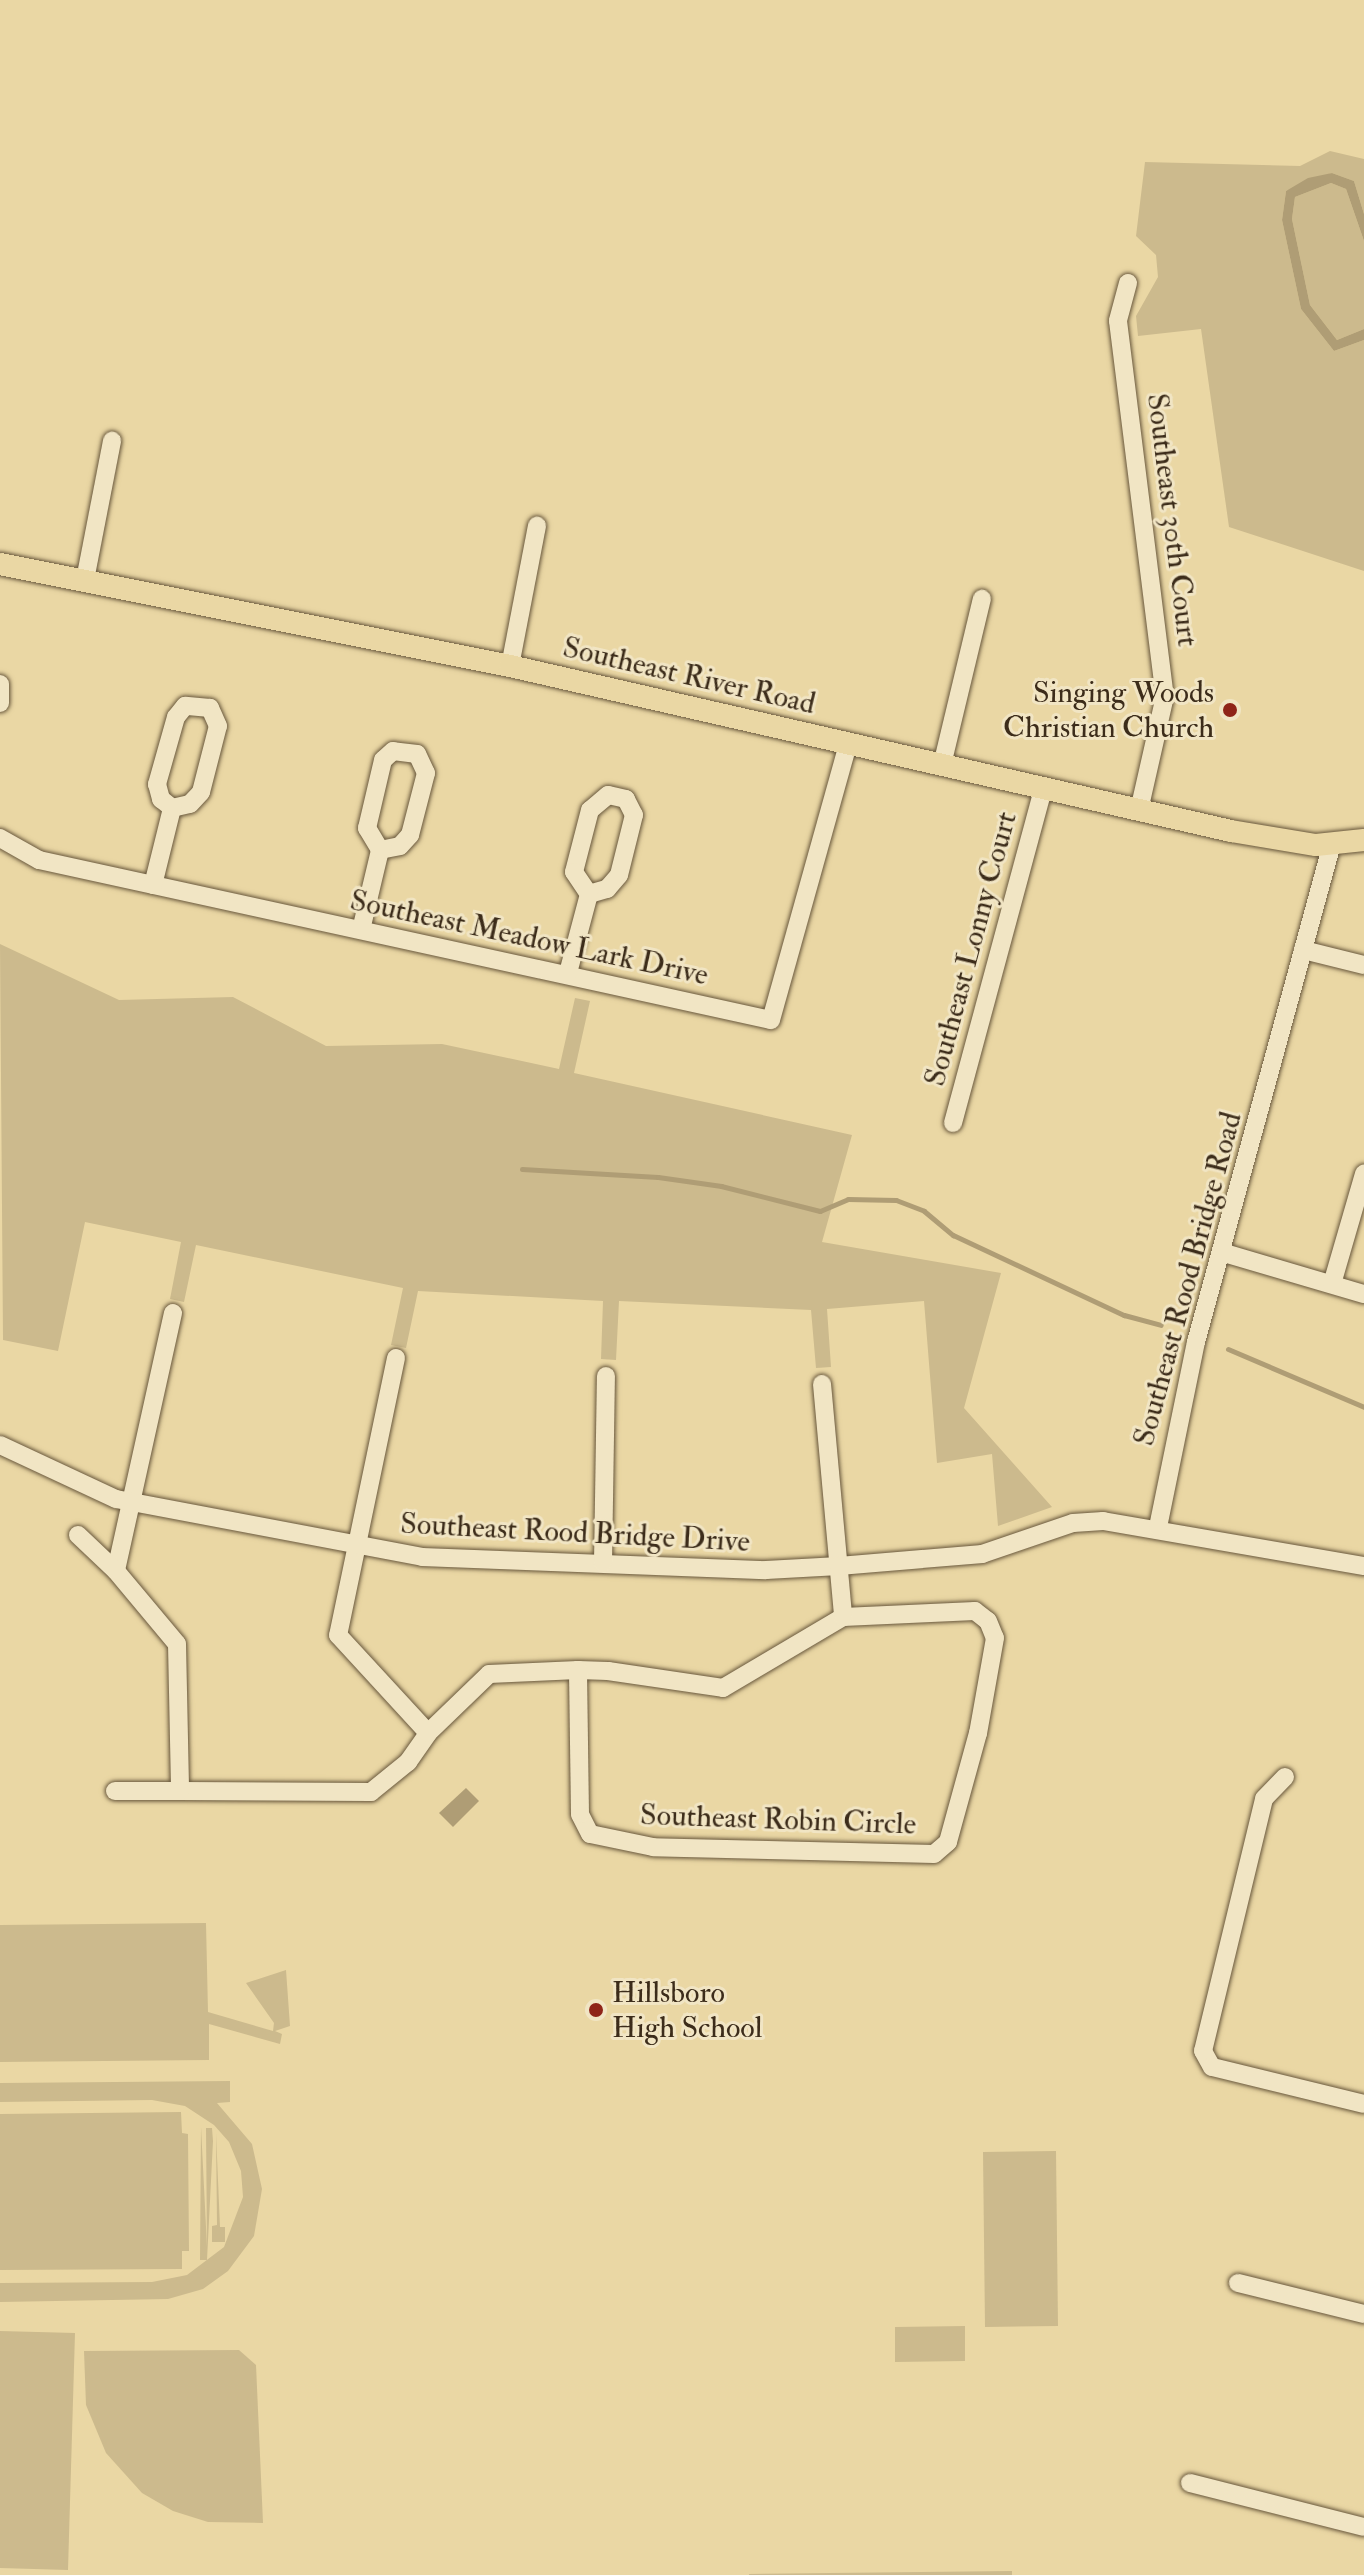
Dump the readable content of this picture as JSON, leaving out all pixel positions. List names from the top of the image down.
{
  "streets": {
    "main road": ["Southeast River Road"],
    "street": [
      "Southeast 30th Court",
      "Southeast Meadow Lark Drive",
      "Southeast Lonny Court",
      "Southeast Rood Bridge Road",
      "Southeast Rood Bridge Drive",
      "Southeast Robin Circle"
    ]
  },
  "crossings": [
    ["Southeast 30th Court", "Southeast River Road"],
    ["Southeast River Road", "Southeast Meadow Lark Drive"],
    ["Southeast River Road", "Southeast Lonny Court"],
    ["Southeast River Road", "Southeast Rood Bridge Road"],
    ["Southeast Rood Bridge Road", "Southeast Rood Bridge Drive"]
  ],
  "places": ["Singing Woods Christian Church", "Hillsboro High School"]
}
